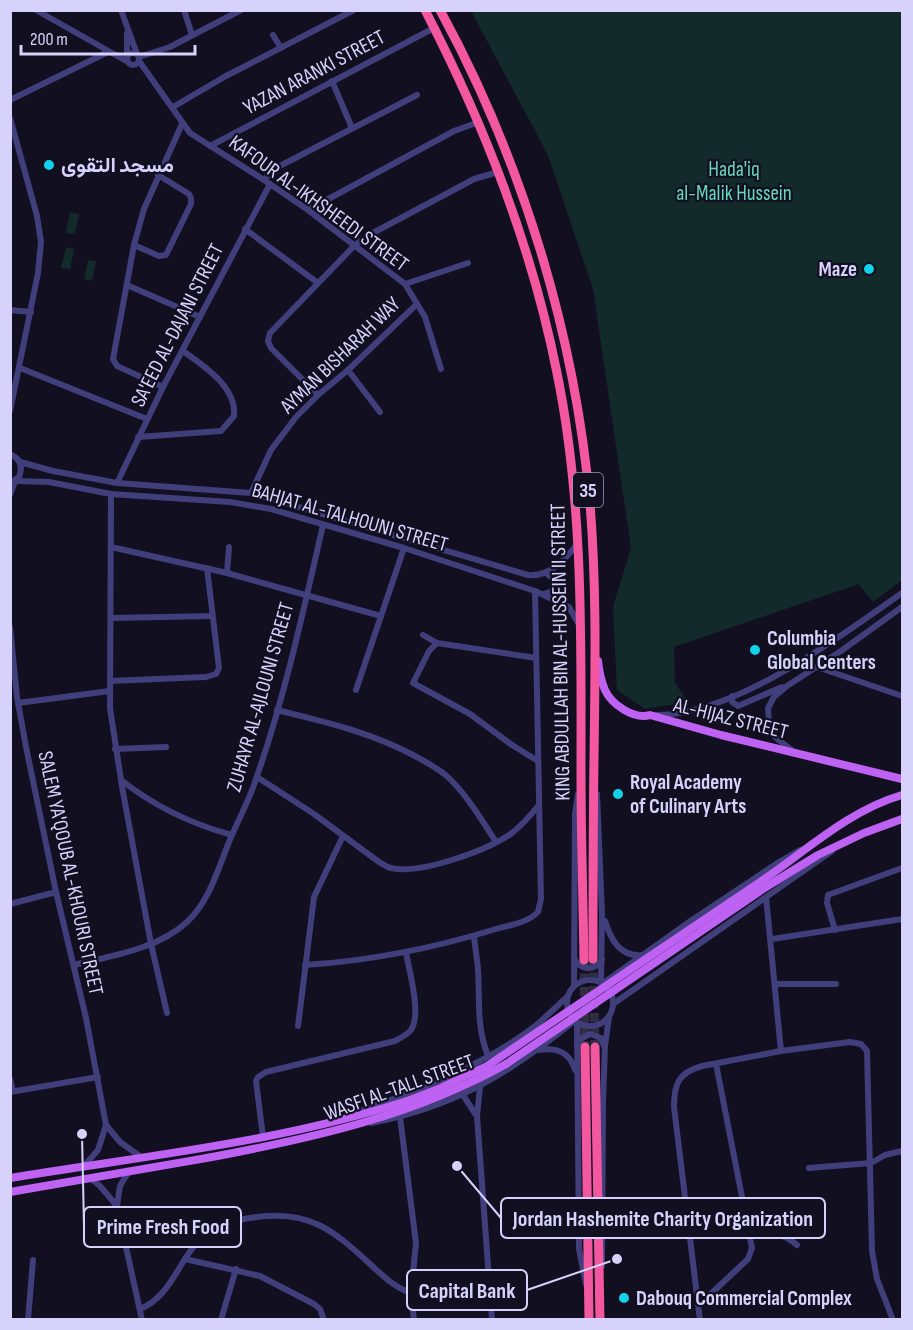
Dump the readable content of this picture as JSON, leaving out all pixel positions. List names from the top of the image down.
{
  "streets": {
    "highway": ["35", "KING ABDULLAH BIN AL-HUSSEIN II STREET"],
    "main road": ["AL-HIJAZ STREET", "WASFI AL-TALL STREET"],
    "street": [
      "YAZAN ARANKI STREET",
      "KAFOUR AL-IKHSHEEDI STREET",
      "SA'EED AL-DAJANI STREET",
      "AYMAN BISHARAH WAY",
      "BAHJAT AL-TALHOUNI STREET",
      "ZUHAYR AL-AJLOUNI STREET",
      "SALEM YA'QOUB AL-KHOURI STREET"
    ]
  },
  "crossings": [
    ["YAZAN ARANKI STREET", "KAFOUR AL-IKHSHEEDI STREET"],
    ["YAZAN ARANKI STREET", "KING ABDULLAH BIN AL-HUSSEIN II STREET"],
    ["KAFOUR AL-IKHSHEEDI STREET", "SA'EED AL-DAJANI STREET"],
    ["KAFOUR AL-IKHSHEEDI STREET", "AYMAN BISHARAH WAY"],
    ["SA'EED AL-DAJANI STREET", "BAHJAT AL-TALHOUNI STREET"],
    ["AYMAN BISHARAH WAY", "BAHJAT AL-TALHOUNI STREET"],
    ["BAHJAT AL-TALHOUNI STREET", "KING ABDULLAH BIN AL-HUSSEIN II STREET"],
    ["BAHJAT AL-TALHOUNI STREET", "ZUHAYR AL-AJLOUNI STREET"],
    ["KING ABDULLAH BIN AL-HUSSEIN II STREET", "AL-HIJAZ STREET"],
    ["ZUHAYR AL-AJLOUNI STREET", "SALEM YA'QOUB AL-KHOURI STREET"],
    ["SALEM YA'QOUB AL-KHOURI STREET", "WASFI AL-TALL STREET"]
  ],
  "parks": ["Hada'iq al-Malik Hussein"],
  "places": [
    "مسجد التقوى",
    "Maze",
    "Columbia Global Centers",
    "Royal Academy of Culinary Arts",
    "Prime Fresh Food",
    "Jordan Hashemite Charity Organization",
    "Capital Bank",
    "Dabouq Commercial Complex"
  ],
  "scale_bar": "200 m"
}
